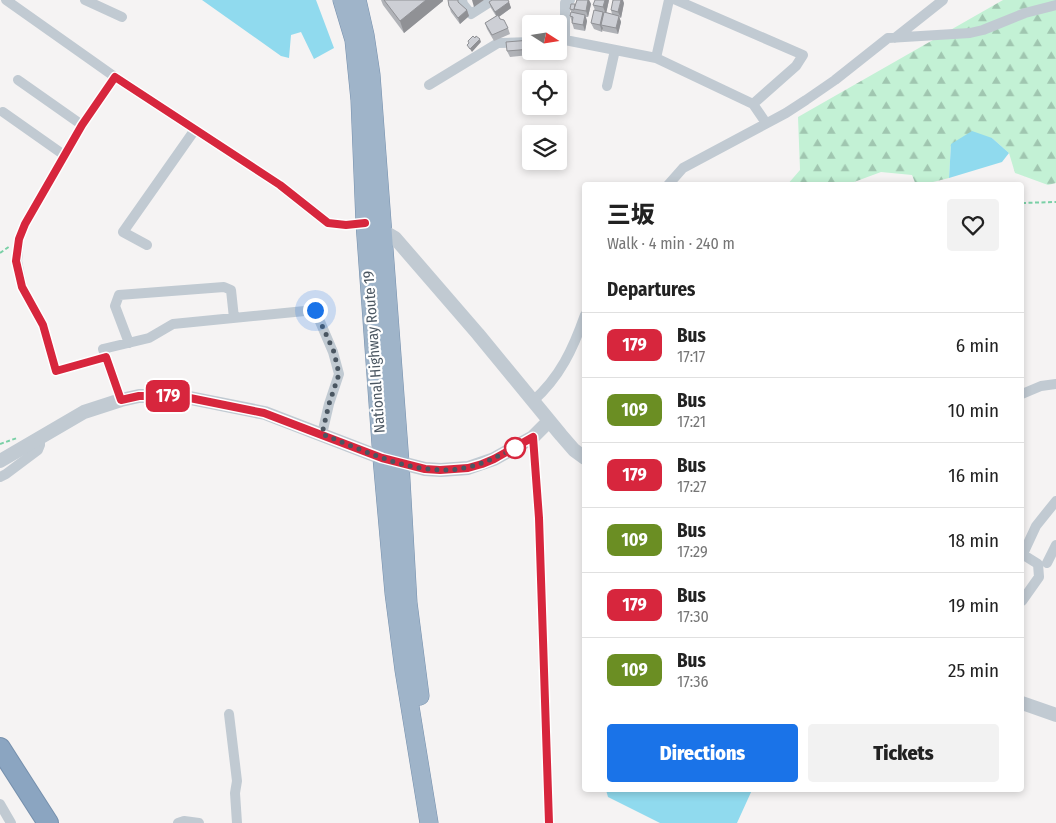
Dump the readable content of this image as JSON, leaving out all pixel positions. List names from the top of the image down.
{
  "streets": {
    "highway": ["National Highway Route 19"]
  },
  "lines": ["bus line 179"],
  "north": "right",
  "page": {
    "on_map": "179",
    "heading": [
      ["三坂", "Walk · 4 min · 240 m"],
      "Departures"
    ],
    "list": [
      {
        "mark": "179",
        "name": "Bus",
        "note": "17:17",
        "value": "6 min"
      },
      {
        "mark": "109",
        "name": "Bus",
        "note": "17:21",
        "value": "10 min"
      },
      {
        "mark": "179",
        "name": "Bus",
        "note": "17:27",
        "value": "16 min"
      },
      {
        "mark": "109",
        "name": "Bus",
        "note": "17:29",
        "value": "18 min"
      },
      {
        "mark": "179",
        "name": "Bus",
        "note": "17:30",
        "value": "19 min"
      },
      {
        "mark": "109",
        "name": "Bus",
        "note": "17:36",
        "value": "25 min"
      }
    ],
    "buttons": ["Directions", "Tickets"]
  }
}
